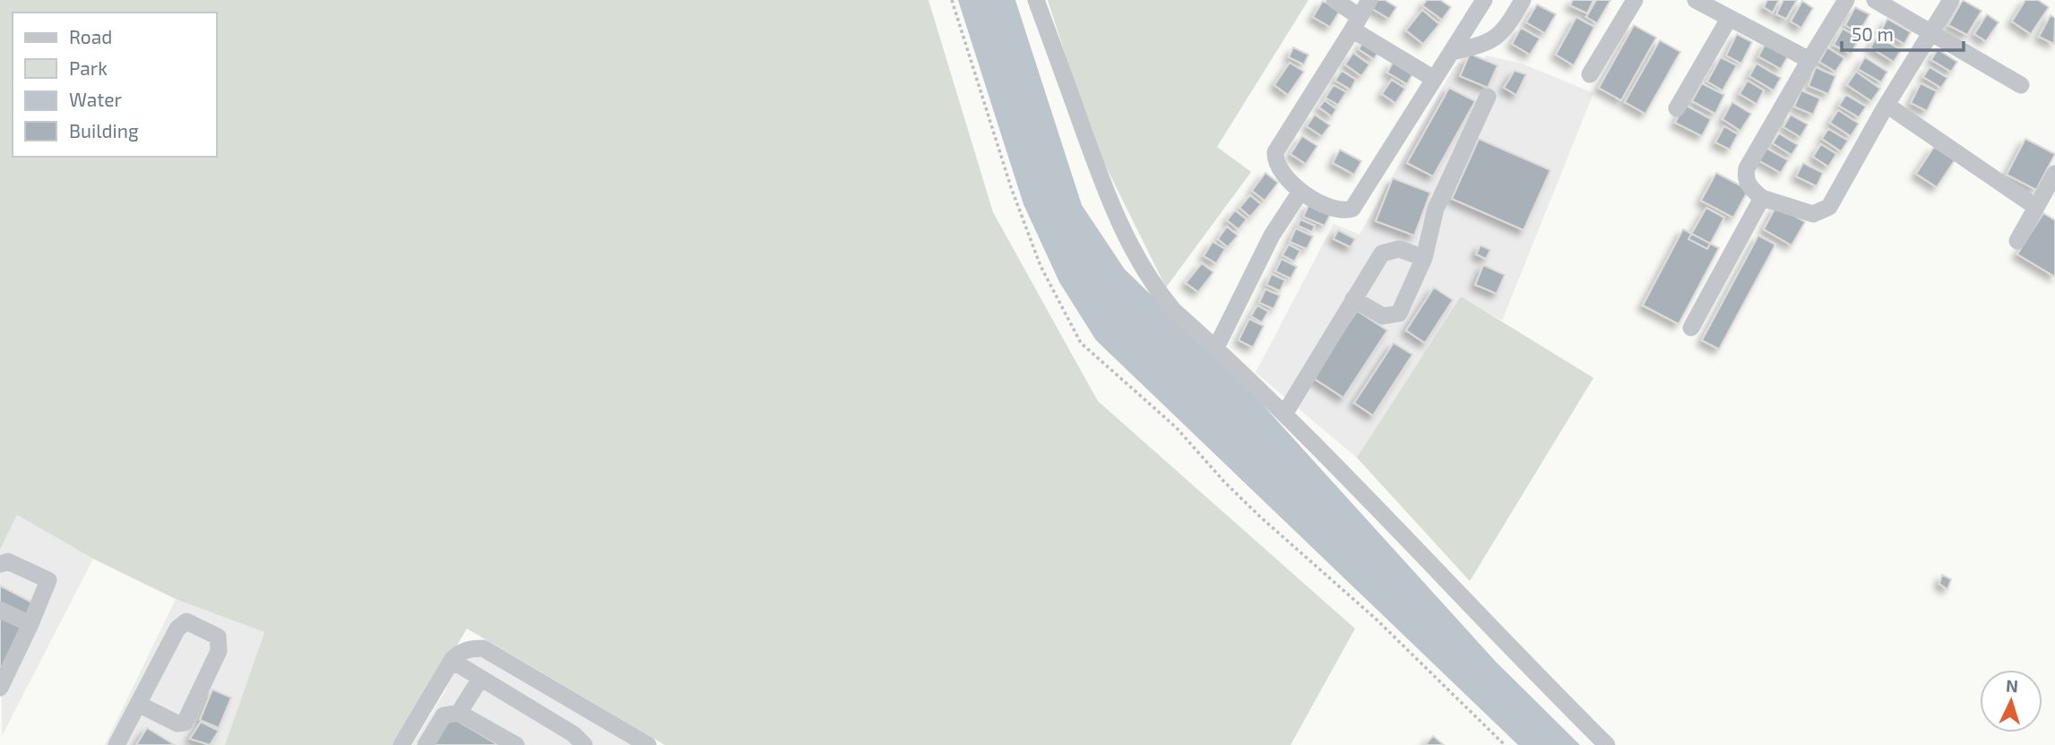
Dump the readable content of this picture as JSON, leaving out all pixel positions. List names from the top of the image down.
{
  "legend": [
    "Road",
    "Park",
    "Water",
    "Building"
  ],
  "scale_bar": "50 m",
  "north": "top"
}
